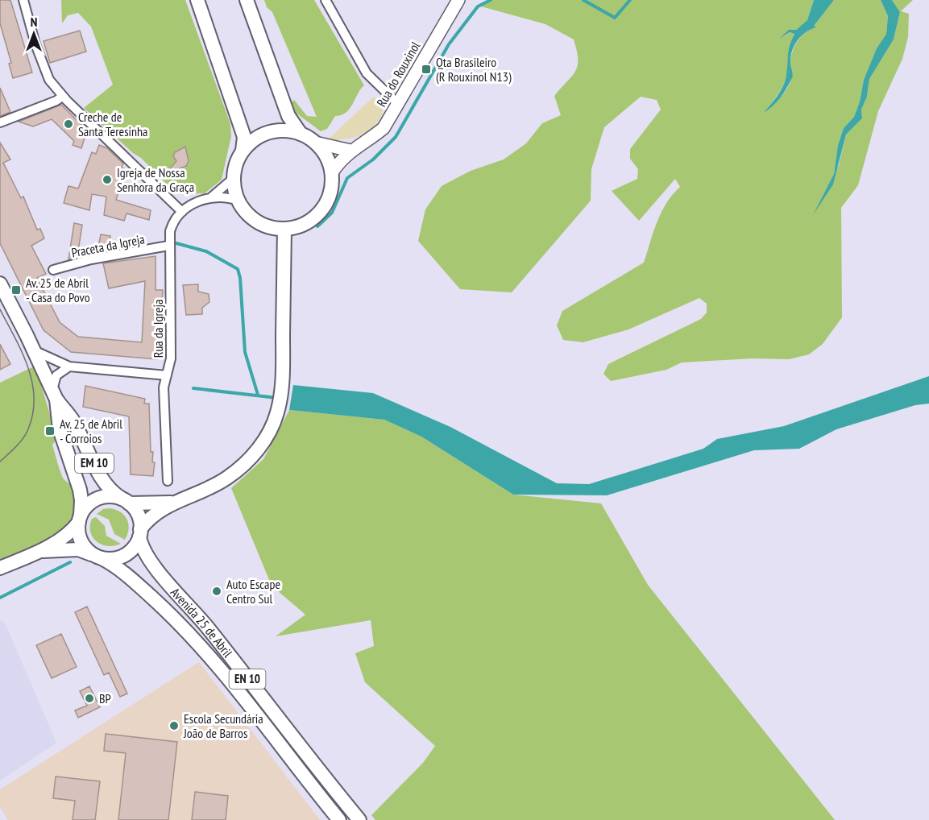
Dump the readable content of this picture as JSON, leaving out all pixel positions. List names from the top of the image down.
{
  "streets": {
    "main road": [
      "Rua do Rouxinol",
      "EM 10",
      "Avenida 25 de Abril",
      "EN 10"
    ],
    "street": ["Praceta da Igreja", "Rua da Igreja"]
  },
  "crossings": [
    ["Praceta da Igreja", "Rua da Igreja"],
    ["EM 10", "Avenida 25 de Abril"],
    ["EM 10", "EN 10"],
    ["Avenida 25 de Abril", "EN 10"]
  ],
  "places": {
    "transit": ["Qta Brasileiro (R Rouxinol N13)", "Av. 25 de Abril - Casa do Povo", "Av. 25 de Abril - Corroios"],
    "other": [
      "Creche de Santa Teresinha",
      "Igreja de Nossa Senhora da Graça",
      "Auto Escape Centro Sul",
      "BP",
      "Escola Secundária João de Barros"
    ]
  },
  "north": "top"
}
